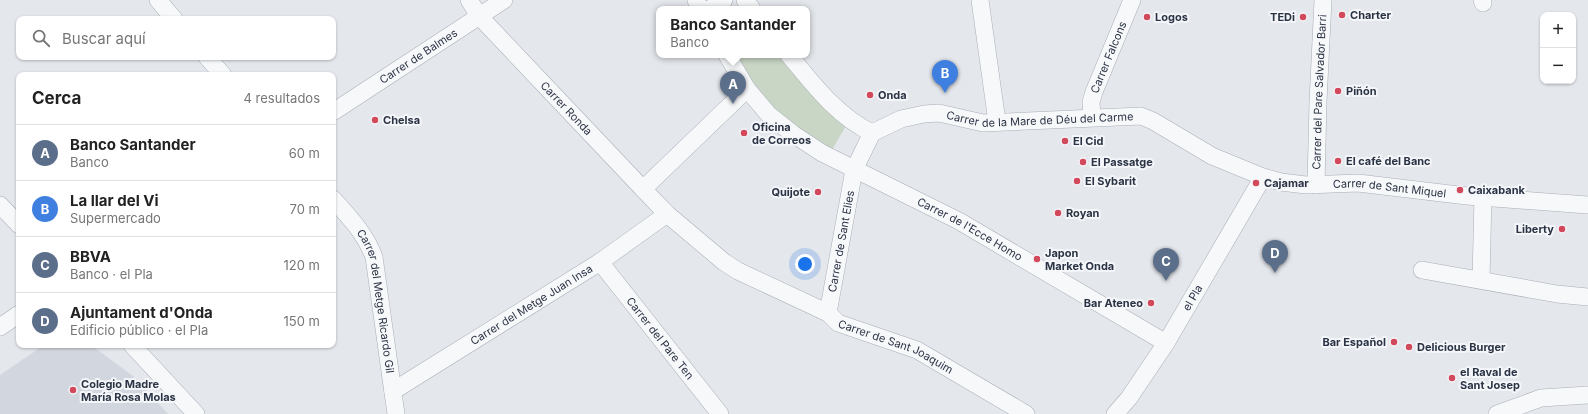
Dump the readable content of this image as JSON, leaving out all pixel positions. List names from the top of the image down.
{
  "streets": {
    "street": [
      "Carrer de Balmes",
      "Carrer Falcons",
      "Carrer del Pare Salvador Barri",
      "Carrer Ronda",
      "Carrer de la Mare de Déu del Carme",
      "Carrer de Sant Miquel",
      "Carrer de l'Ecce Homo",
      "Carrer de Sant Elies",
      "el Pla",
      "Carrer del Metge Ricardo Gil",
      "Carrer del Metge Juan Insa",
      "Carrer del Pare Ten",
      "Carrer de Sant Joaquim"
    ]
  },
  "crossings": [
    ["Carrer de Balmes", "Carrer Ronda"],
    ["Carrer Falcons", "Carrer de la Mare de Déu del Carme"],
    ["Carrer del Pare Salvador Barri", "Carrer de Sant Miquel"],
    ["Carrer Ronda", "Carrer del Metge Juan Insa"],
    ["Carrer Ronda", "Carrer de Sant Joaquim"],
    ["Carrer de la Mare de Déu del Carme", "Carrer de Sant Miquel"],
    ["Carrer de la Mare de Déu del Carme", "el Pla"],
    ["Carrer de Sant Miquel", "el Pla"],
    ["Carrer de l'Ecce Homo", "Carrer de Sant Elies"],
    ["Carrer de l'Ecce Homo", "el Pla"],
    ["Carrer de Sant Elies", "Carrer de Sant Joaquim"],
    ["Carrer del Metge Ricardo Gil", "Carrer del Metge Juan Insa"],
    ["Carrer del Metge Juan Insa", "Carrer del Pare Ten"],
    ["Carrer del Metge Juan Insa", "Carrer de Sant Joaquim"]
  ],
  "places": [
    "Charter",
    "Logos",
    "TEDi",
    "Piñón",
    "Onda",
    "Chelsa",
    "Oficina de Correos",
    "El Cid",
    "El café del Banc",
    "El Passatge",
    "El Sybarit",
    "Cajamar",
    "Caixabank",
    "Quijote",
    "Royan",
    "Liberty",
    "Japon Market Onda",
    "Bar Ateneo",
    "Bar Español",
    "Delicious Burger",
    "el Raval de Sant Josep",
    "Colegio Madre María Rosa Molas"
  ],
  "page": {
    "popup": ["Banco Santander", "Banco"],
    "map_buttons": ["+", "−"],
    "search": "Buscar aquí",
    "pins": [
      "B",
      "A",
      "D",
      "C"
    ],
    "heading": ["Cerca", "4 resultados"],
    "list": [
      {
        "mark": "A",
        "name": "Banco Santander",
        "note": "Banco",
        "value": "60 m"
      },
      {
        "mark": "B",
        "name": "La llar del Vi",
        "note": "Supermercado",
        "value": "70 m"
      },
      {
        "mark": "C",
        "name": "BBVA",
        "note": "Banco · el Pla",
        "value": "120 m"
      },
      {
        "mark": "D",
        "name": "Ajuntament d'Onda",
        "note": "Edificio público · el Pla",
        "value": "150 m"
      }
    ]
  }
}
